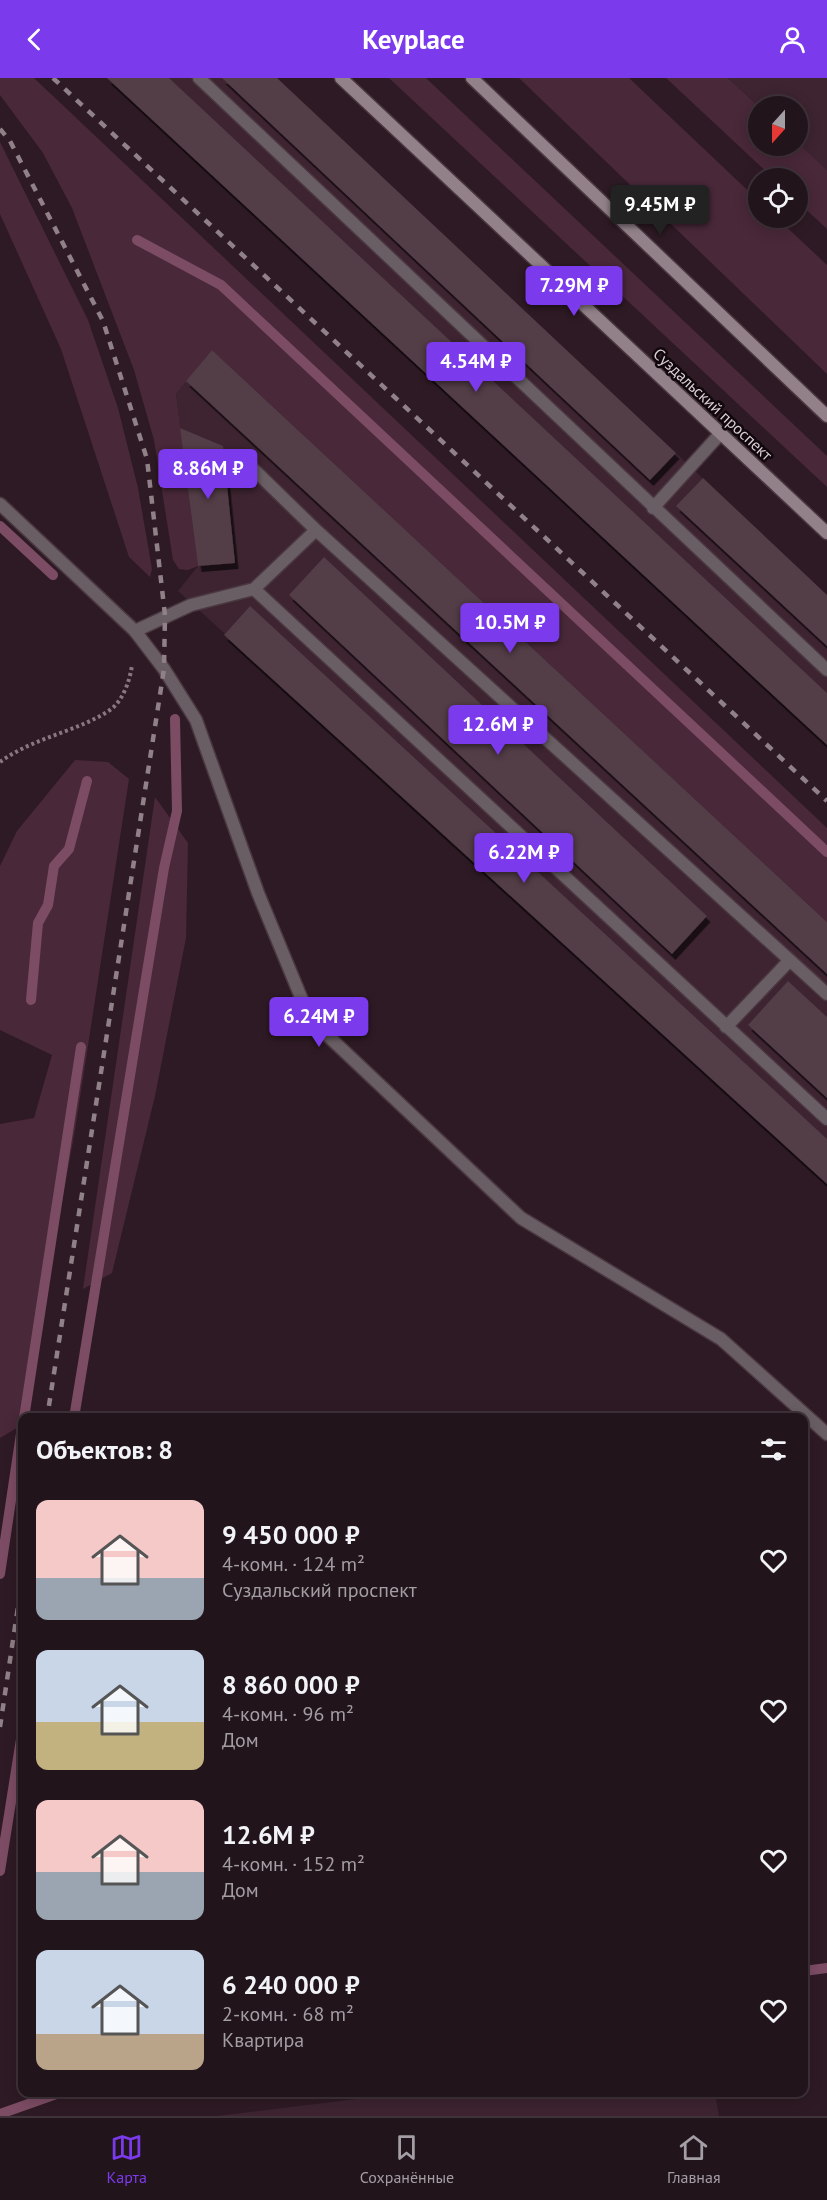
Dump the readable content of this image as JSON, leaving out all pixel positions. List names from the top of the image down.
{
  "streets": {
    "main road": ["Суздальский проспект"]
  },
  "north": "bottom",
  "page": {
    "header": "Keyplace",
    "price": [
      "9.45M ₽",
      "7.29M ₽",
      "4.54M ₽",
      "8.86M ₽",
      "10.5M ₽",
      "12.6M ₽",
      "6.22M ₽",
      "6.24M ₽"
    ],
    "heading": "Объектов: 8",
    "list": [
      {
        "name": "9 450 000 ₽",
        "note": "4-комн. · 124 m² · Суздальский проспект"
      },
      {
        "name": "8 860 000 ₽",
        "note": "4-комн. · 96 m² · Дом"
      },
      {
        "name": "12.6M ₽",
        "note": "4-комн. · 152 m² · Дом"
      },
      {
        "name": "6 240 000 ₽",
        "note": "2-комн. · 68 m² · Квартира"
      }
    ],
    "tabs": ["Карта", "Сохранённые", "Главная"]
  }
}
